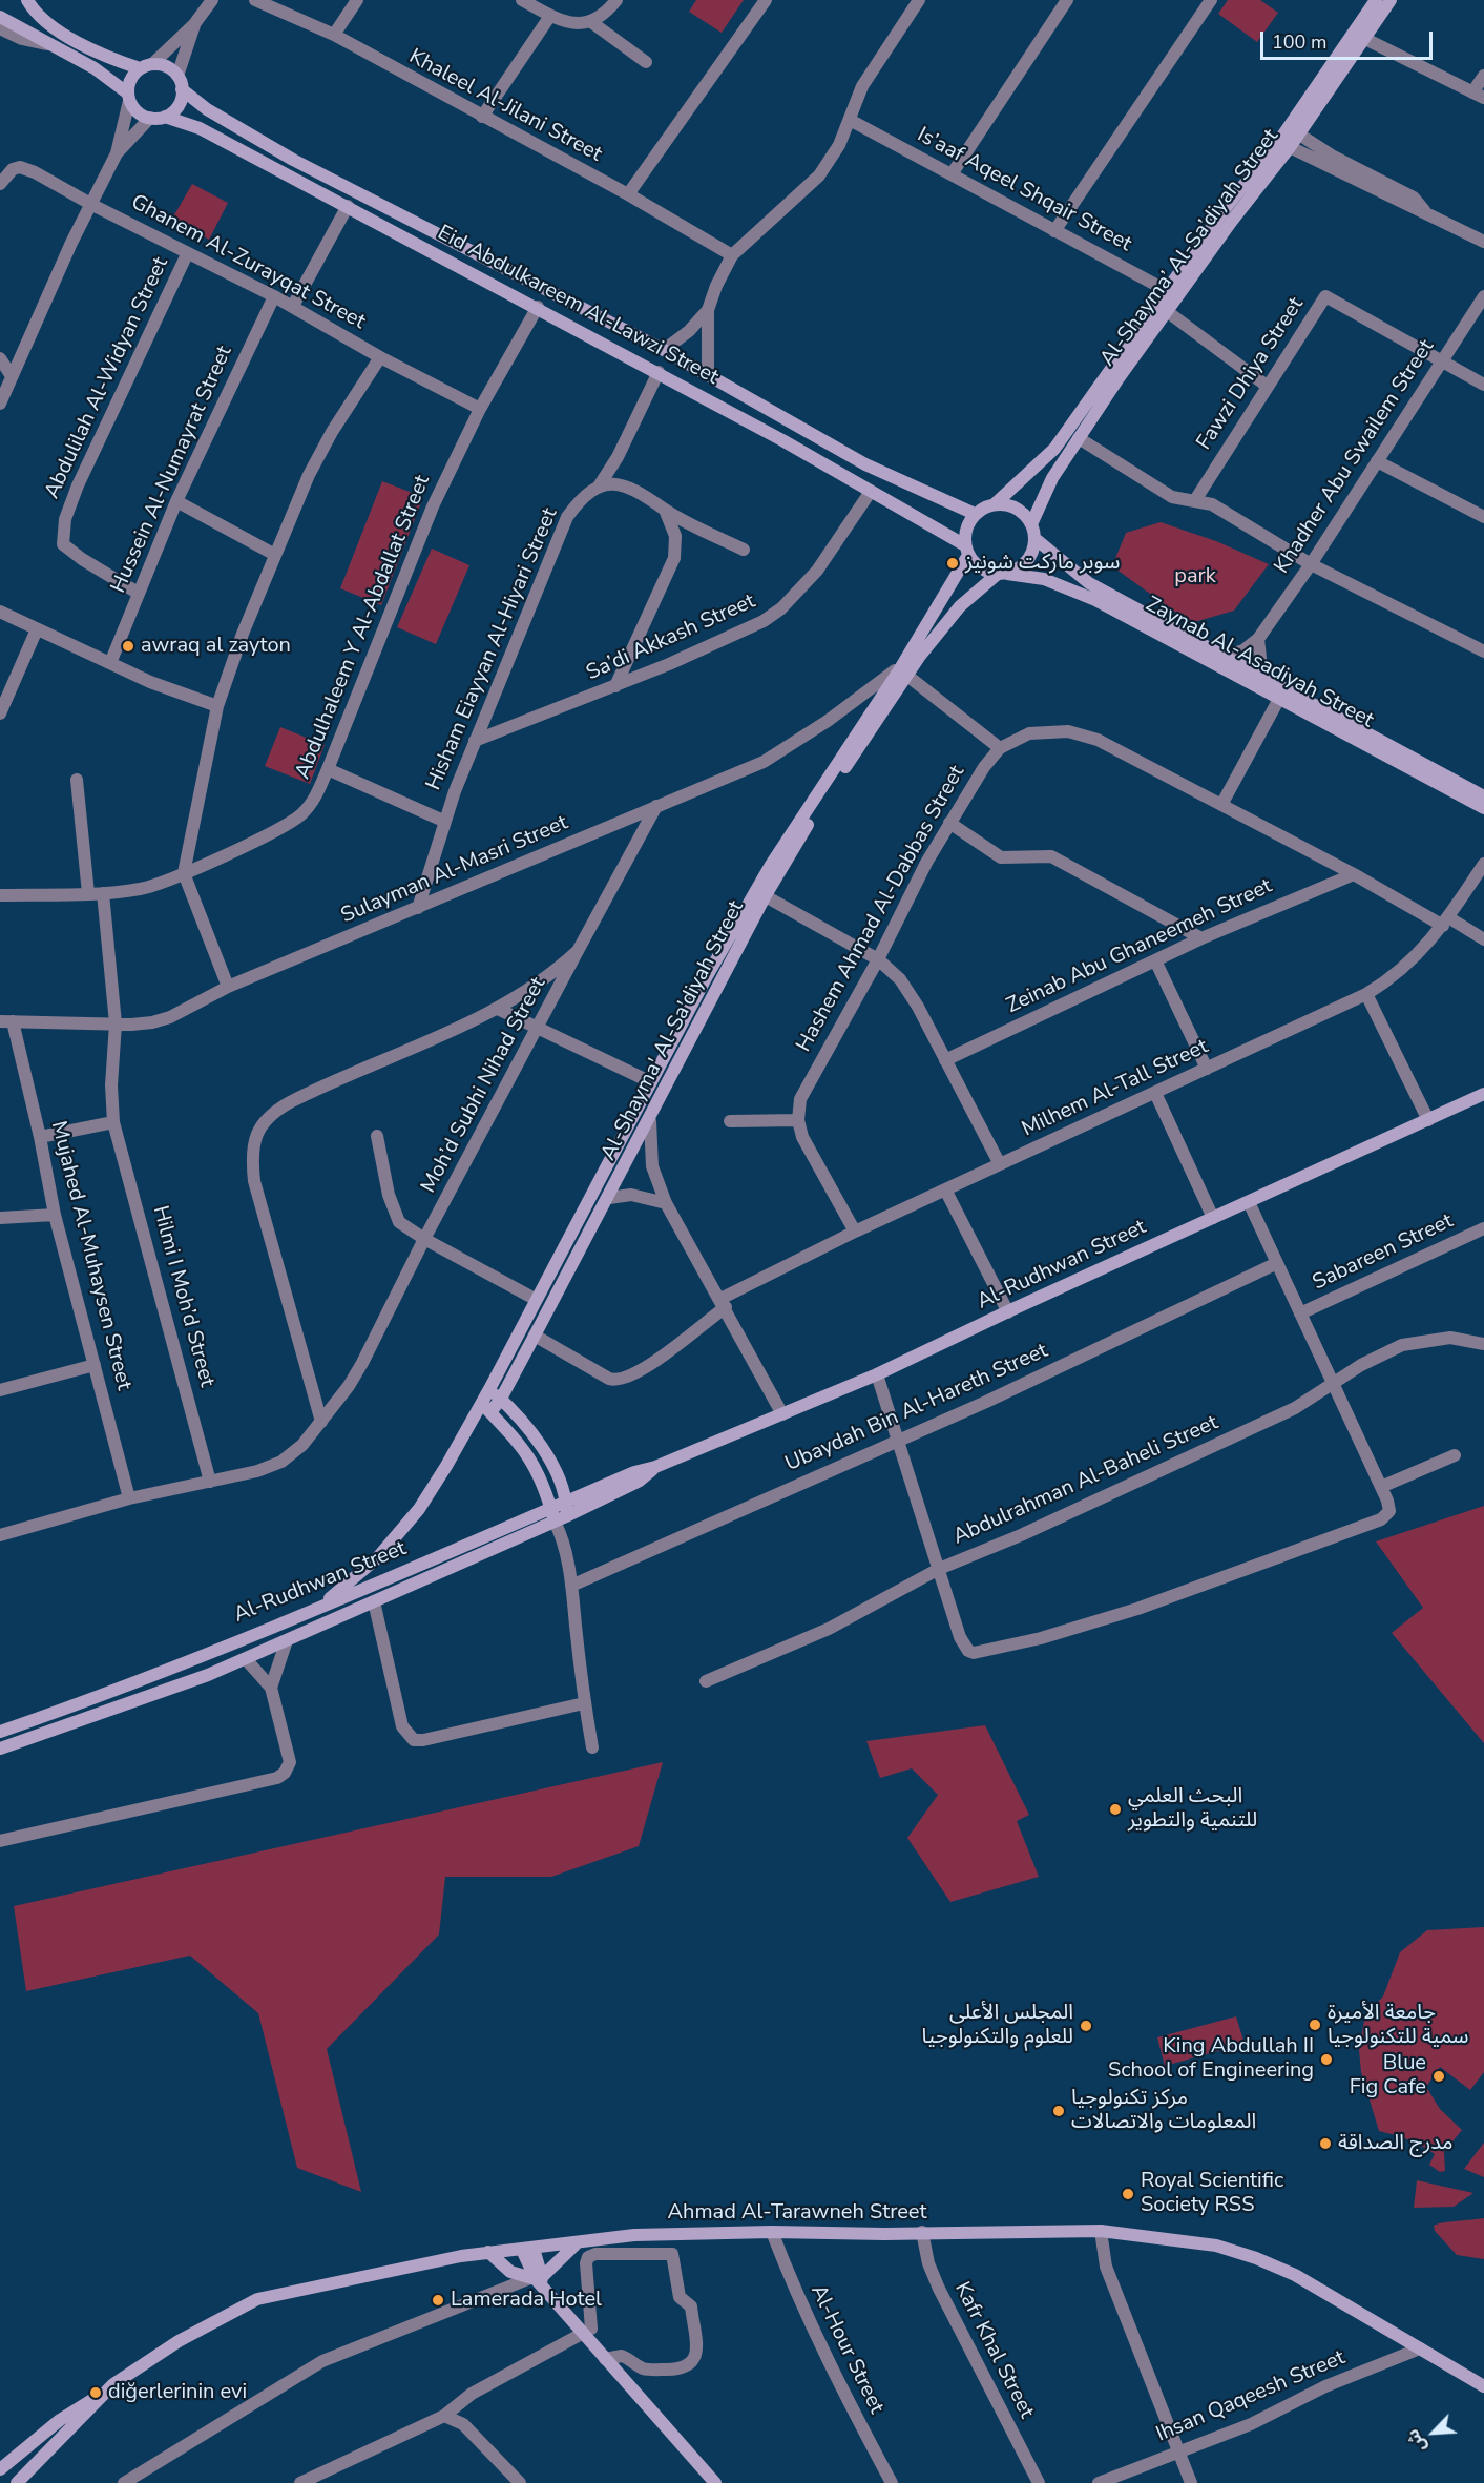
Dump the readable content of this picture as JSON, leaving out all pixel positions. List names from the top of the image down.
{
  "streets": {
    "street": [
      "Khaleel Al-Jilani Street",
      "Is’aaf Aqeel Shqair Street",
      "Al-Shayma’ Al-Sa’diyah Street",
      "Ghanem Al-Zurayqat Street",
      "Eid Abdulkareem Al-Lawzi Street",
      "Fawzi Dhiya Street",
      "Abdulilah Al-Widyan Street",
      "Khadher Abu Swailem Street",
      "Hussein Al-Numayrat Street",
      "Abdulhaleem Y Al-Abdallat Street",
      "Sa’di Akkash Street",
      "Hisham Eiayyan Al-Hiyari Street",
      "Zaynab Al-Asadiyah Street",
      "Sulayman Al-Masri Street",
      "Hashem Ahmad Al-Dabbas Street",
      "Zeinab Abu Ghaneemeh Street",
      "Al-Shayma' Al-Sa'diyah Street",
      "Moh’d Subhi Nihad Street",
      "Milhem Al-Tall Street",
      "Sabareen Street",
      "Mujahed Al-Muhaysen Street",
      "Al-Rudhwan Street",
      "Hilmi I Moh’d Street",
      "Ubaydah Bin Al-Hareth Street",
      "Abdulrahman Al-Baheli Street",
      "Ahmad Al-Tarawneh Street",
      "Al-Hour Street",
      "Kafr Khal Street",
      "Ihsan Qaqeesh Street"
    ]
  },
  "crossings": [
    ["Is’aaf Aqeel Shqair Street", "Al-Shayma’ Al-Sa’diyah Street"],
    ["Al-Shayma’ Al-Sa’diyah Street", "Eid Abdulkareem Al-Lawzi Street"],
    ["Al-Shayma’ Al-Sa’diyah Street", "Zaynab Al-Asadiyah Street"],
    ["Ghanem Al-Zurayqat Street", "Abdulilah Al-Widyan Street"],
    ["Ghanem Al-Zurayqat Street", "Hussein Al-Numayrat Street"],
    ["Ghanem Al-Zurayqat Street", "Abdulhaleem Y Al-Abdallat Street"],
    ["Eid Abdulkareem Al-Lawzi Street", "Abdulhaleem Y Al-Abdallat Street"],
    ["Eid Abdulkareem Al-Lawzi Street", "Sa’di Akkash Street"],
    ["Eid Abdulkareem Al-Lawzi Street", "Hisham Eiayyan Al-Hiyari Street"],
    ["Eid Abdulkareem Al-Lawzi Street", "Zaynab Al-Asadiyah Street"],
    ["Fawzi Dhiya Street", "Khadher Abu Swailem Street"],
    ["Abdulilah Al-Widyan Street", "Hussein Al-Numayrat Street"],
    ["Khadher Abu Swailem Street", "Zaynab Al-Asadiyah Street"],
    ["Abdulhaleem Y Al-Abdallat Street", "Hilmi I Moh’d Street"],
    ["Sa’di Akkash Street", "Hisham Eiayyan Al-Hiyari Street"],
    ["Hisham Eiayyan Al-Hiyari Street", "Sulayman Al-Masri Street"],
    ["Sulayman Al-Masri Street", "Al-Shayma' Al-Sa'diyah Street"],
    ["Sulayman Al-Masri Street", "Moh’d Subhi Nihad Street"],
    ["Sulayman Al-Masri Street", "Mujahed Al-Muhaysen Street"],
    ["Sulayman Al-Masri Street", "Hilmi I Moh’d Street"],
    ["Hashem Ahmad Al-Dabbas Street", "Zeinab Abu Ghaneemeh Street"],
    ["Hashem Ahmad Al-Dabbas Street", "Milhem Al-Tall Street"],
    ["Al-Shayma' Al-Sa'diyah Street", "Milhem Al-Tall Street"],
    ["Moh’d Subhi Nihad Street", "Mujahed Al-Muhaysen Street"],
    ["Moh’d Subhi Nihad Street", "Hilmi I Moh’d Street"],
    ["Ahmad Al-Tarawneh Street", "Al-Hour Street"],
    ["Ahmad Al-Tarawneh Street", "Kafr Khal Street"],
    ["Ahmad Al-Tarawneh Street", "Ihsan Qaqeesh Street"]
  ],
  "parks": ["park"],
  "places": [
    "سوبر ماركت شونيز",
    "awraq al zayton",
    "البحث العلمي للتنمية والتطوير",
    "جامعة الأميرة سمية للتكنولوجيا",
    "المجلس الأعلى للعلوم والتكنولوجيا",
    "King Abdullah II School of Engineering",
    "Blue Fig Cafe",
    "مركز تكنولوجيا المعلومات والاتصالات",
    "مدرج الصداقة",
    "Royal Scientific Society RSS",
    "Lamerada Hotel",
    "diğerlerinin evi"
  ],
  "scale_bar": "100 m",
  "north": "bottom left"
}
